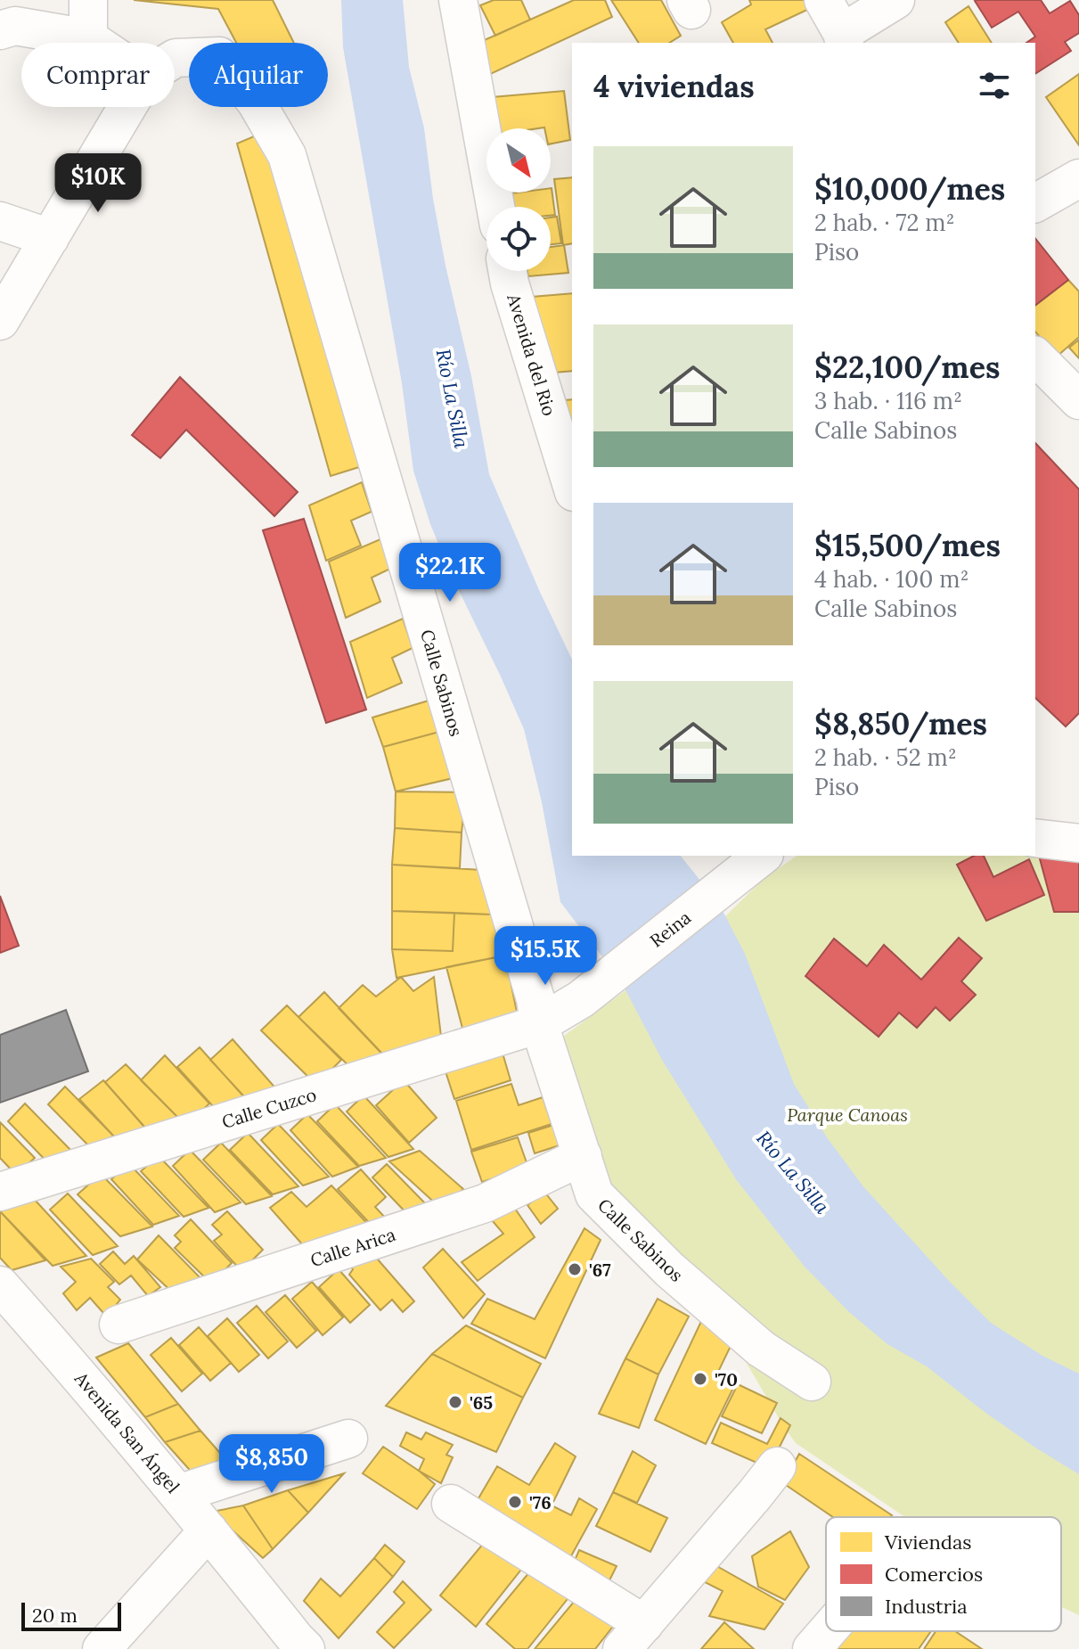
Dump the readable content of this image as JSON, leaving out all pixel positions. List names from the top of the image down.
{
  "streets": {
    "street": [
      "Avenida del Rio",
      "Calle Sabinos",
      "Reina",
      "Calle Cuzco",
      "Calle Arica",
      "Avenida San Ángel"
    ]
  },
  "crossings": [
    ["Calle Sabinos", "Reina"],
    ["Calle Sabinos", "Calle Cuzco"],
    ["Calle Sabinos", "Calle Arica"],
    ["Reina", "Calle Cuzco"]
  ],
  "water": ["Río La Silla"],
  "parks": ["Parque Canoas"],
  "places": [
    "'67",
    "'70",
    "'65",
    "'76"
  ],
  "legend": ["Viviendas", "Comercios", "Industria"],
  "scale_bar": "20 m",
  "north": "bottom right",
  "page": {
    "chip": ["Comprar", "Alquilar"],
    "heading": "4 viviendas",
    "list": [
      {
        "name": "$10,000/mes",
        "note": "2 hab. · 72 m² · Piso"
      },
      {
        "name": "$22,100/mes",
        "note": "3 hab. · 116 m² · Calle Sabinos"
      },
      {
        "name": "$15,500/mes",
        "note": "4 hab. · 100 m² · Calle Sabinos"
      },
      {
        "name": "$8,850/mes",
        "note": "2 hab. · 52 m² · Piso"
      }
    ],
    "price": [
      "$10K",
      "$22.1K",
      "$15.5K",
      "$8,850"
    ],
    "scale": "20 m"
  }
}
